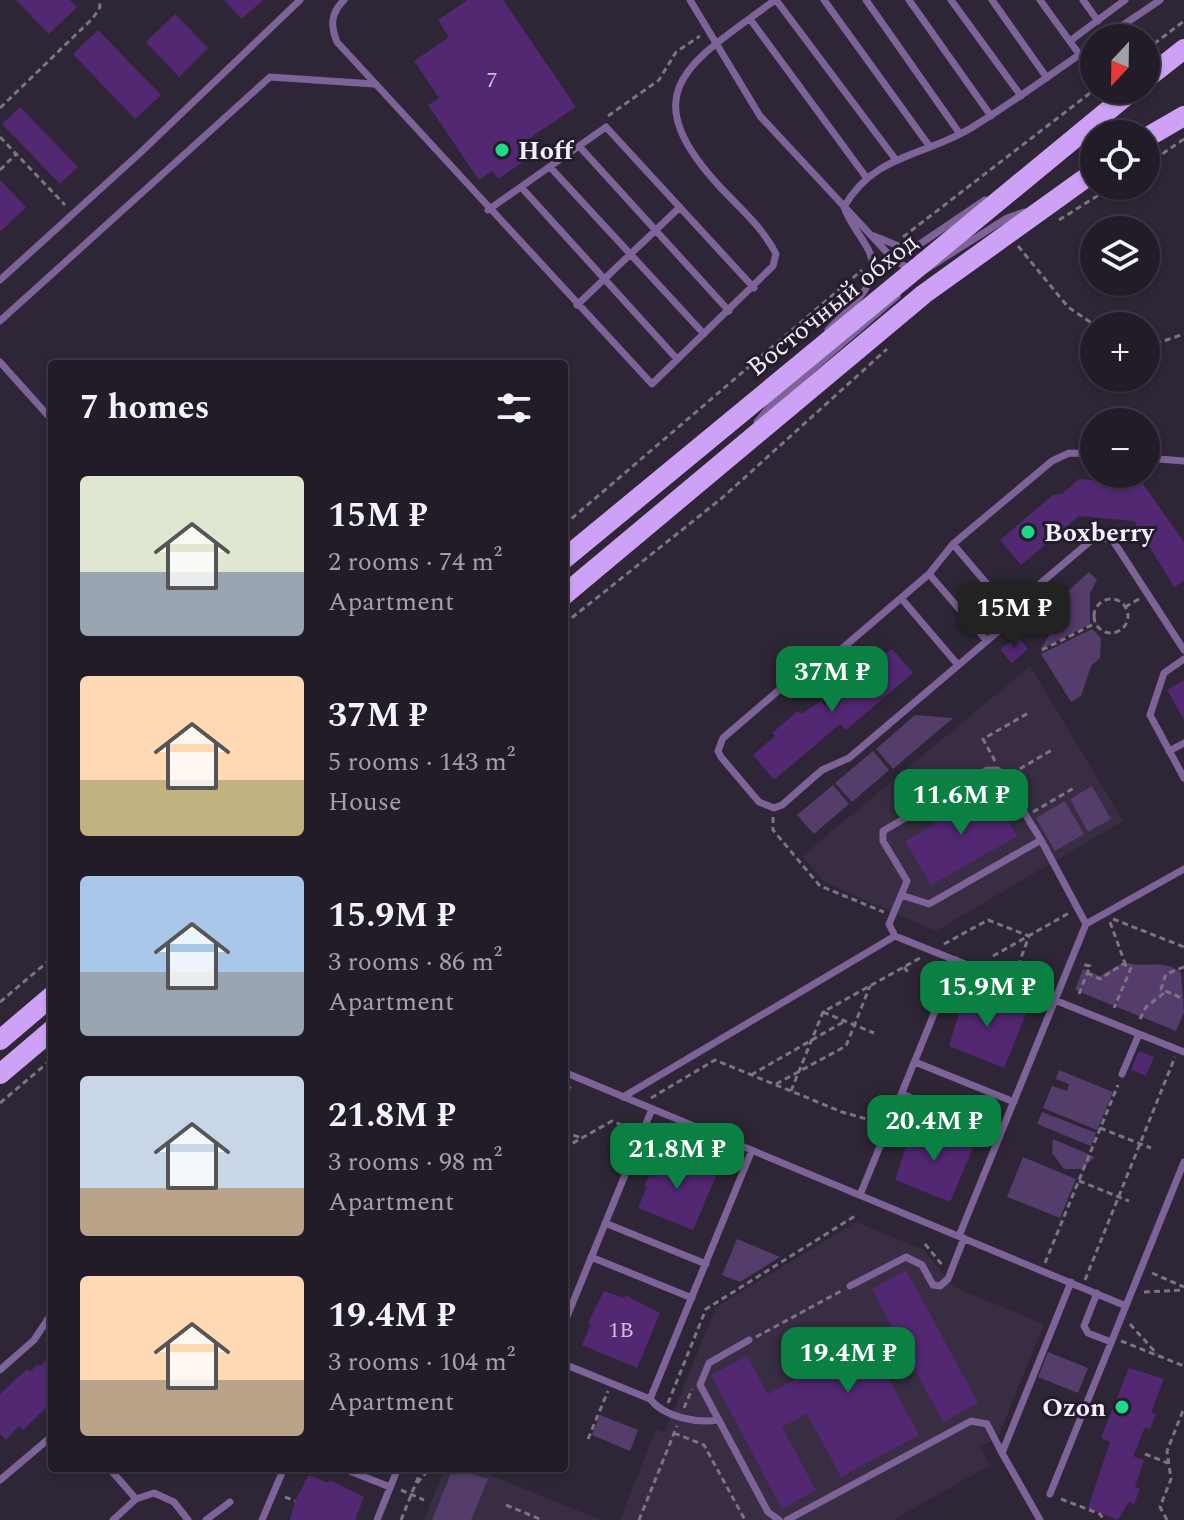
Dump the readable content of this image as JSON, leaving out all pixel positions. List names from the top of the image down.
{
  "streets": {
    "main road": ["Восточный обход"]
  },
  "places": ["Hoff", "Boxberry", "Ozon"],
  "house_numbers": ["7", "1В"],
  "north": "bottom",
  "page": {
    "map_buttons": ["+", "−"],
    "heading": "7 homes",
    "list": [
      {
        "name": "15M ₽",
        "note": "2 rooms · 74 m² · Apartment"
      },
      {
        "name": "37M ₽",
        "note": "5 rooms · 143 m² · House"
      },
      {
        "name": "15.9M ₽",
        "note": "3 rooms · 86 m² · Apartment"
      },
      {
        "name": "21.8M ₽",
        "note": "3 rooms · 98 m² · Apartment"
      },
      {
        "name": "19.4M ₽",
        "note": "3 rooms · 104 m² · Apartment"
      }
    ],
    "price": [
      "15M ₽",
      "37M ₽",
      "11.6M ₽",
      "15.9M ₽",
      "20.4M ₽",
      "21.8M ₽",
      "19.4M ₽"
    ]
  }
}
